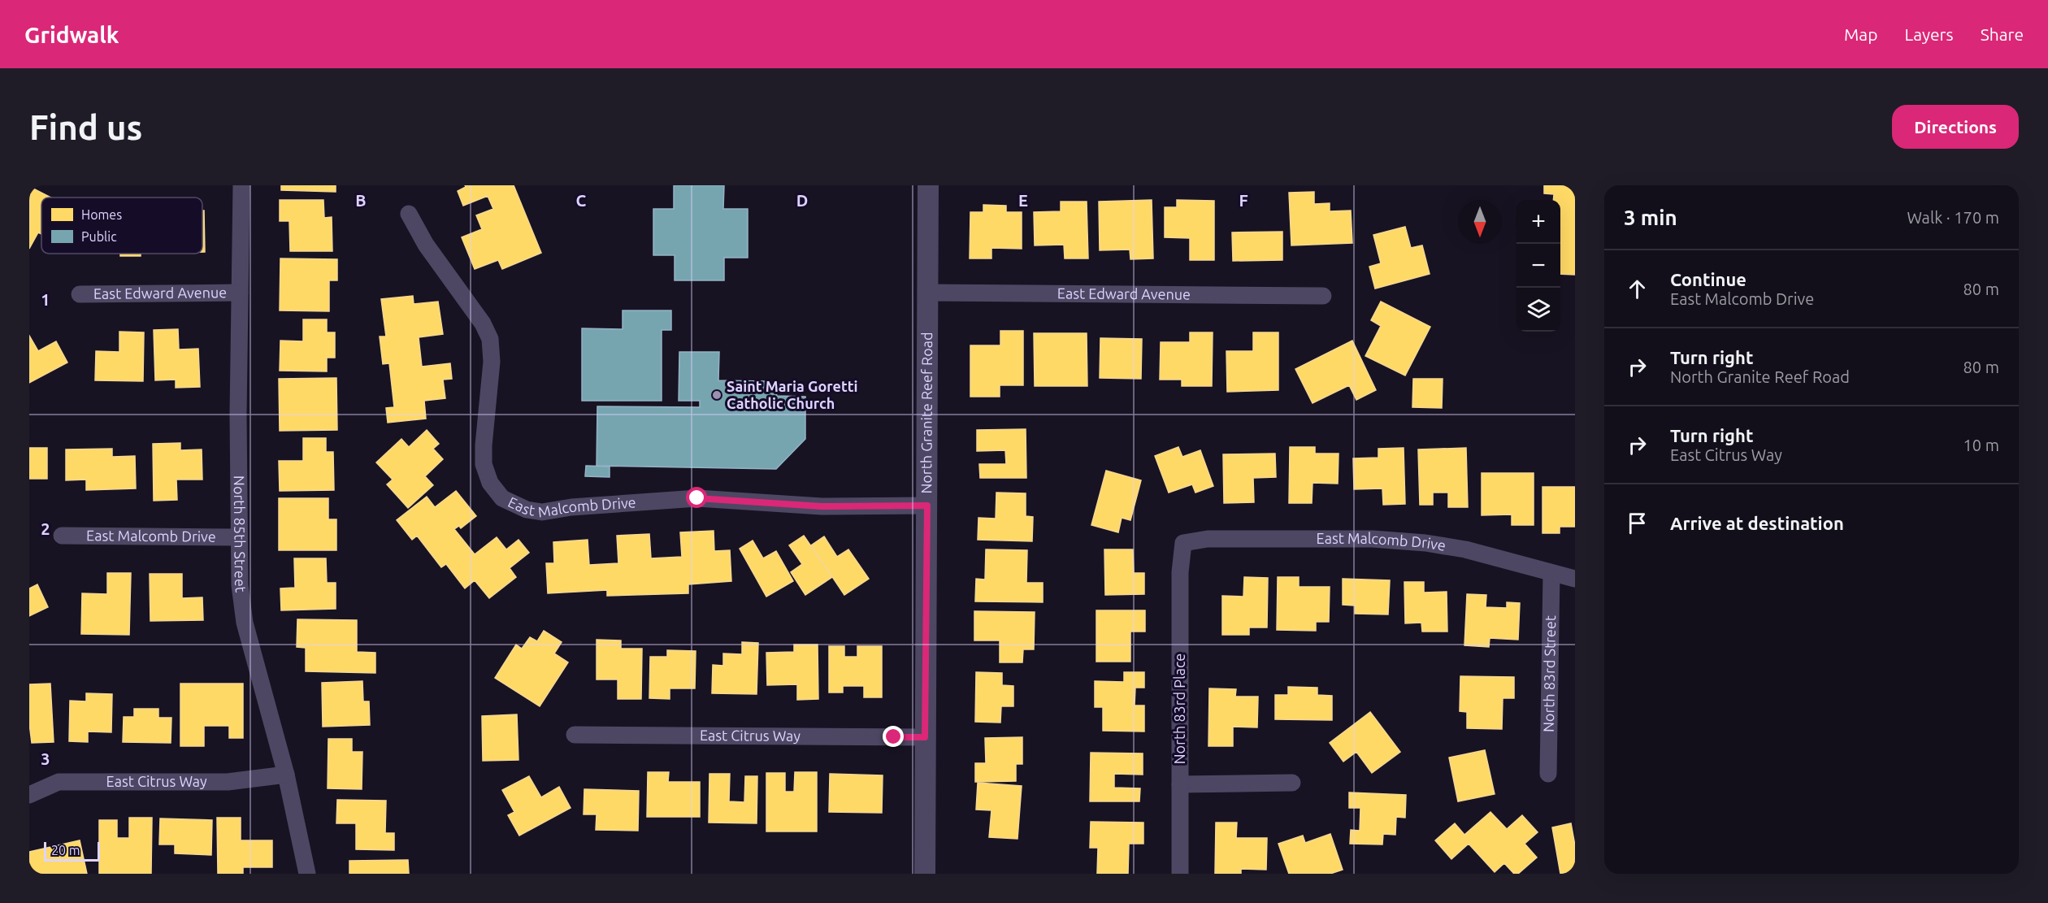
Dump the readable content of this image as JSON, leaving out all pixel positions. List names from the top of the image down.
{
  "streets": {
    "street": [
      "East Edward Avenue",
      "North Granite Reef Road",
      "East Malcomb Drive",
      "North 85th Street",
      "North 83rd Street",
      "North 83rd Place",
      "East Citrus Way"
    ]
  },
  "crossings": [
    ["East Edward Avenue", "North Granite Reef Road"],
    ["East Edward Avenue", "North 85th Street"],
    ["North Granite Reef Road", "East Malcomb Drive"],
    ["North Granite Reef Road", "East Citrus Way"],
    ["East Malcomb Drive", "North 85th Street"],
    ["East Malcomb Drive", "North 83rd Street"],
    ["East Malcomb Drive", "North 83rd Place"],
    ["North 85th Street", "East Citrus Way"]
  ],
  "places": ["Saint Maria Goretti Catholic Church"],
  "legend": ["Homes", "Public"],
  "scale_bar": "20 m",
  "north": "bottom",
  "page": {
    "header": "Gridwalk",
    "nav": ["Map", "Layers", "Share"],
    "buttons": "Directions",
    "title": "Find us",
    "heading": ["3 min", "Walk · 170 m"],
    "map_buttons": ["+", "−"],
    "list": [
      ["Continue", "East Malcomb Drive", "80 m"],
      ["Turn right", "North Granite Reef Road", "80 m"],
      ["Turn right", "East Citrus Way", "10 m"],
      "Arrive at destination"
    ],
    "scale": "20 m"
  },
  "grid": {
    "columns": [
      "B",
      "C",
      "D",
      "E",
      "F"
    ],
    "rows": ["1", "2", "3"]
  }
}
